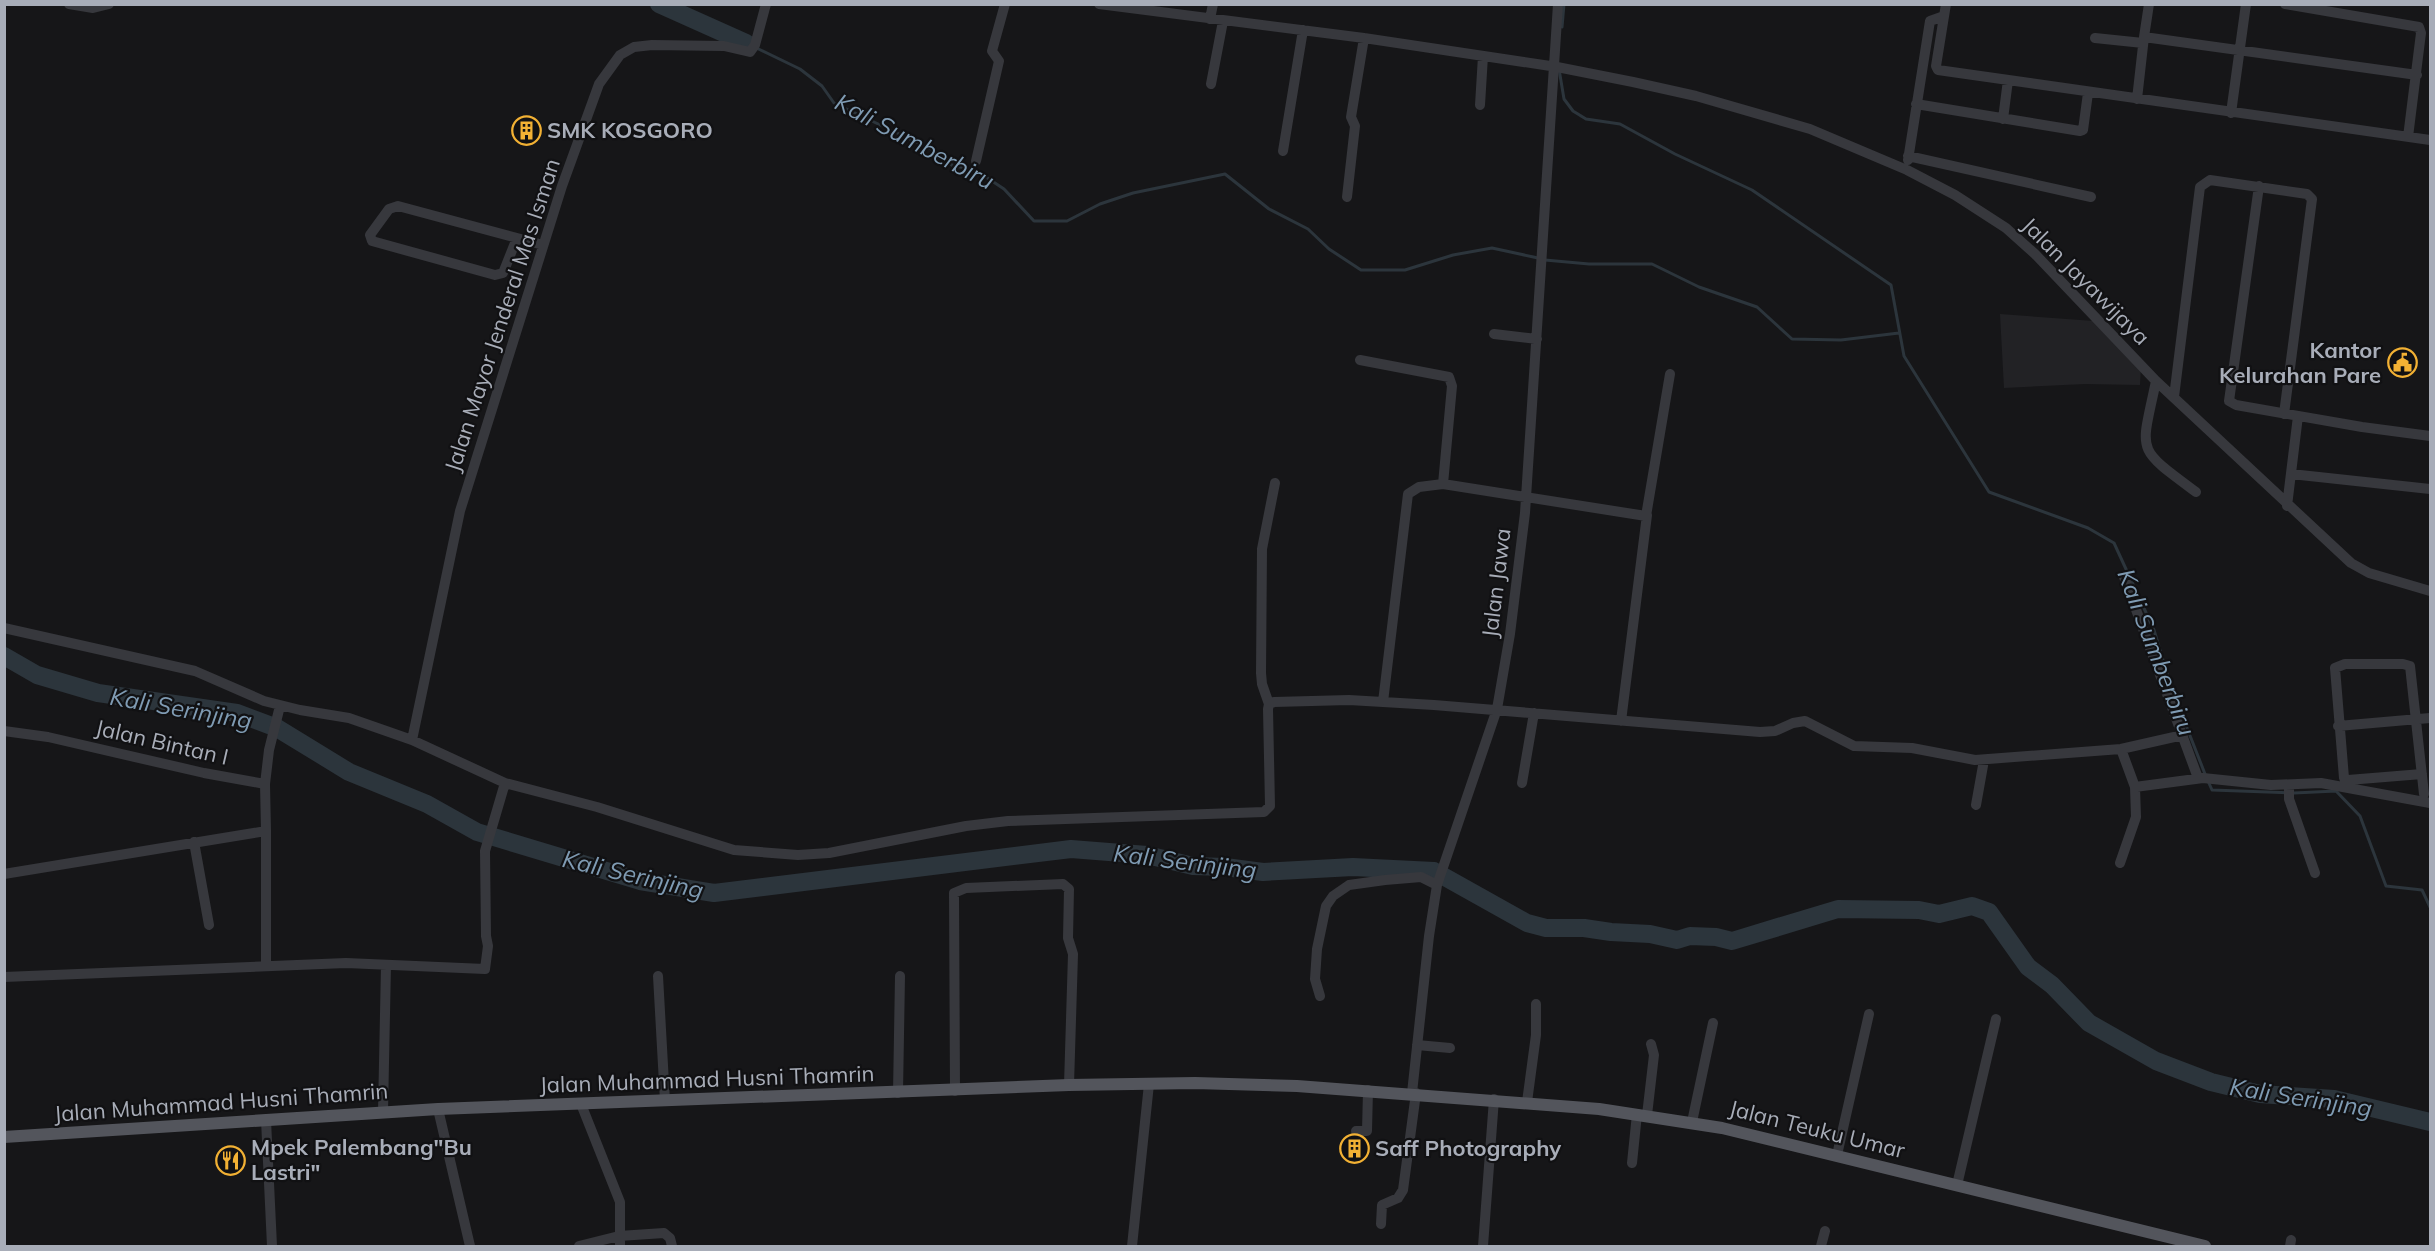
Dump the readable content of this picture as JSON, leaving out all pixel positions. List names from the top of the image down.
{
  "streets": {
    "main road": ["Jalan Muhammad Husni Thamrin", "Jalan Teuku Umar"],
    "street": [
      "Jalan Jayawijaya",
      "Jalan Mayor Jenderal Mas Isman",
      "Jalan Jawa",
      "Jalan Bintan I"
    ]
  },
  "crossings": [
    ["Jalan Jayawijaya", "Jalan Jawa"],
    ["Jalan Jawa", "Jalan Muhammad Husni Thamrin"],
    ["Jalan Jawa", "Jalan Teuku Umar"],
    ["Jalan Muhammad Husni Thamrin", "Jalan Teuku Umar"]
  ],
  "water": ["Kali Sumberbiru", "Kali Serinjing"],
  "places": {
    "building": ["SMK KOSGORO", "Saff Photography"],
    "public building": ["Kantor Kelurahan Pare"],
    "restaurant": ["Mpek Palembang\"Bu Lastri\""]
  }
}
